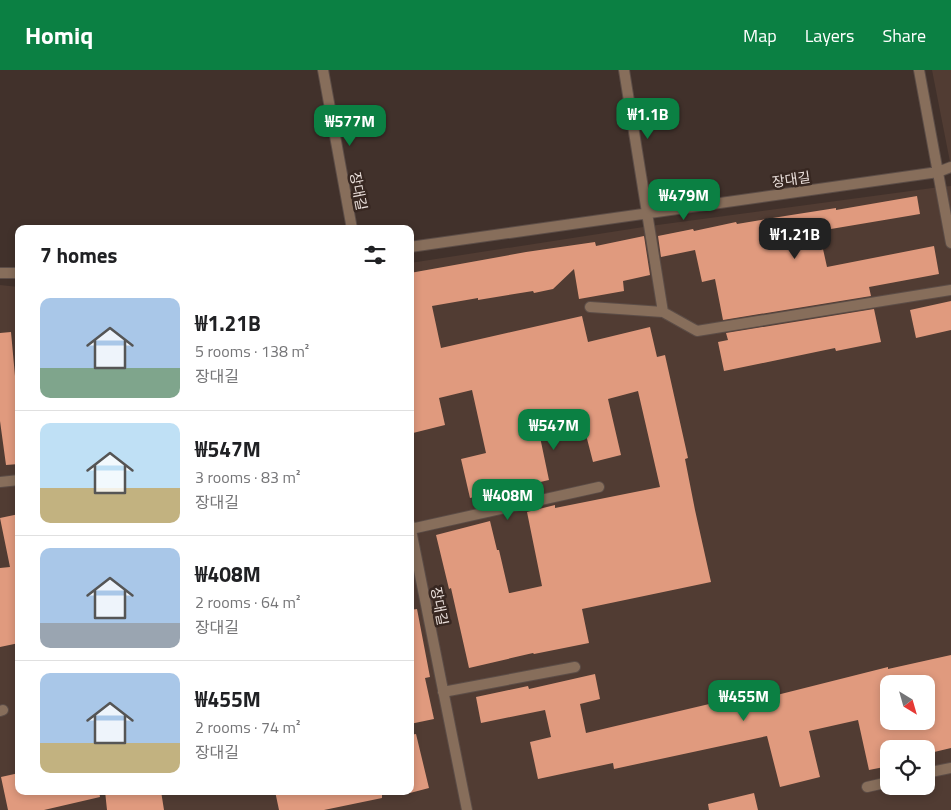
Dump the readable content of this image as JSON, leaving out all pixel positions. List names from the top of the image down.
{
  "streets": {
    "street": ["장대길"]
  },
  "north": "bottom right",
  "page": {
    "header": "Homiq",
    "nav": ["Map", "Layers", "Share"],
    "price": [
      "₩1.1B",
      "₩577M",
      "₩479M",
      "₩1.21B",
      "₩547M",
      "₩408M",
      "₩455M"
    ],
    "heading": "7 homes",
    "list": [
      {
        "name": "₩1.21B",
        "note": "5 rooms · 138 m² · 장대길"
      },
      {
        "name": "₩547M",
        "note": "3 rooms · 83 m² · 장대길"
      },
      {
        "name": "₩408M",
        "note": "2 rooms · 64 m² · 장대길"
      },
      {
        "name": "₩455M",
        "note": "2 rooms · 74 m² · 장대길"
      }
    ]
  }
}
